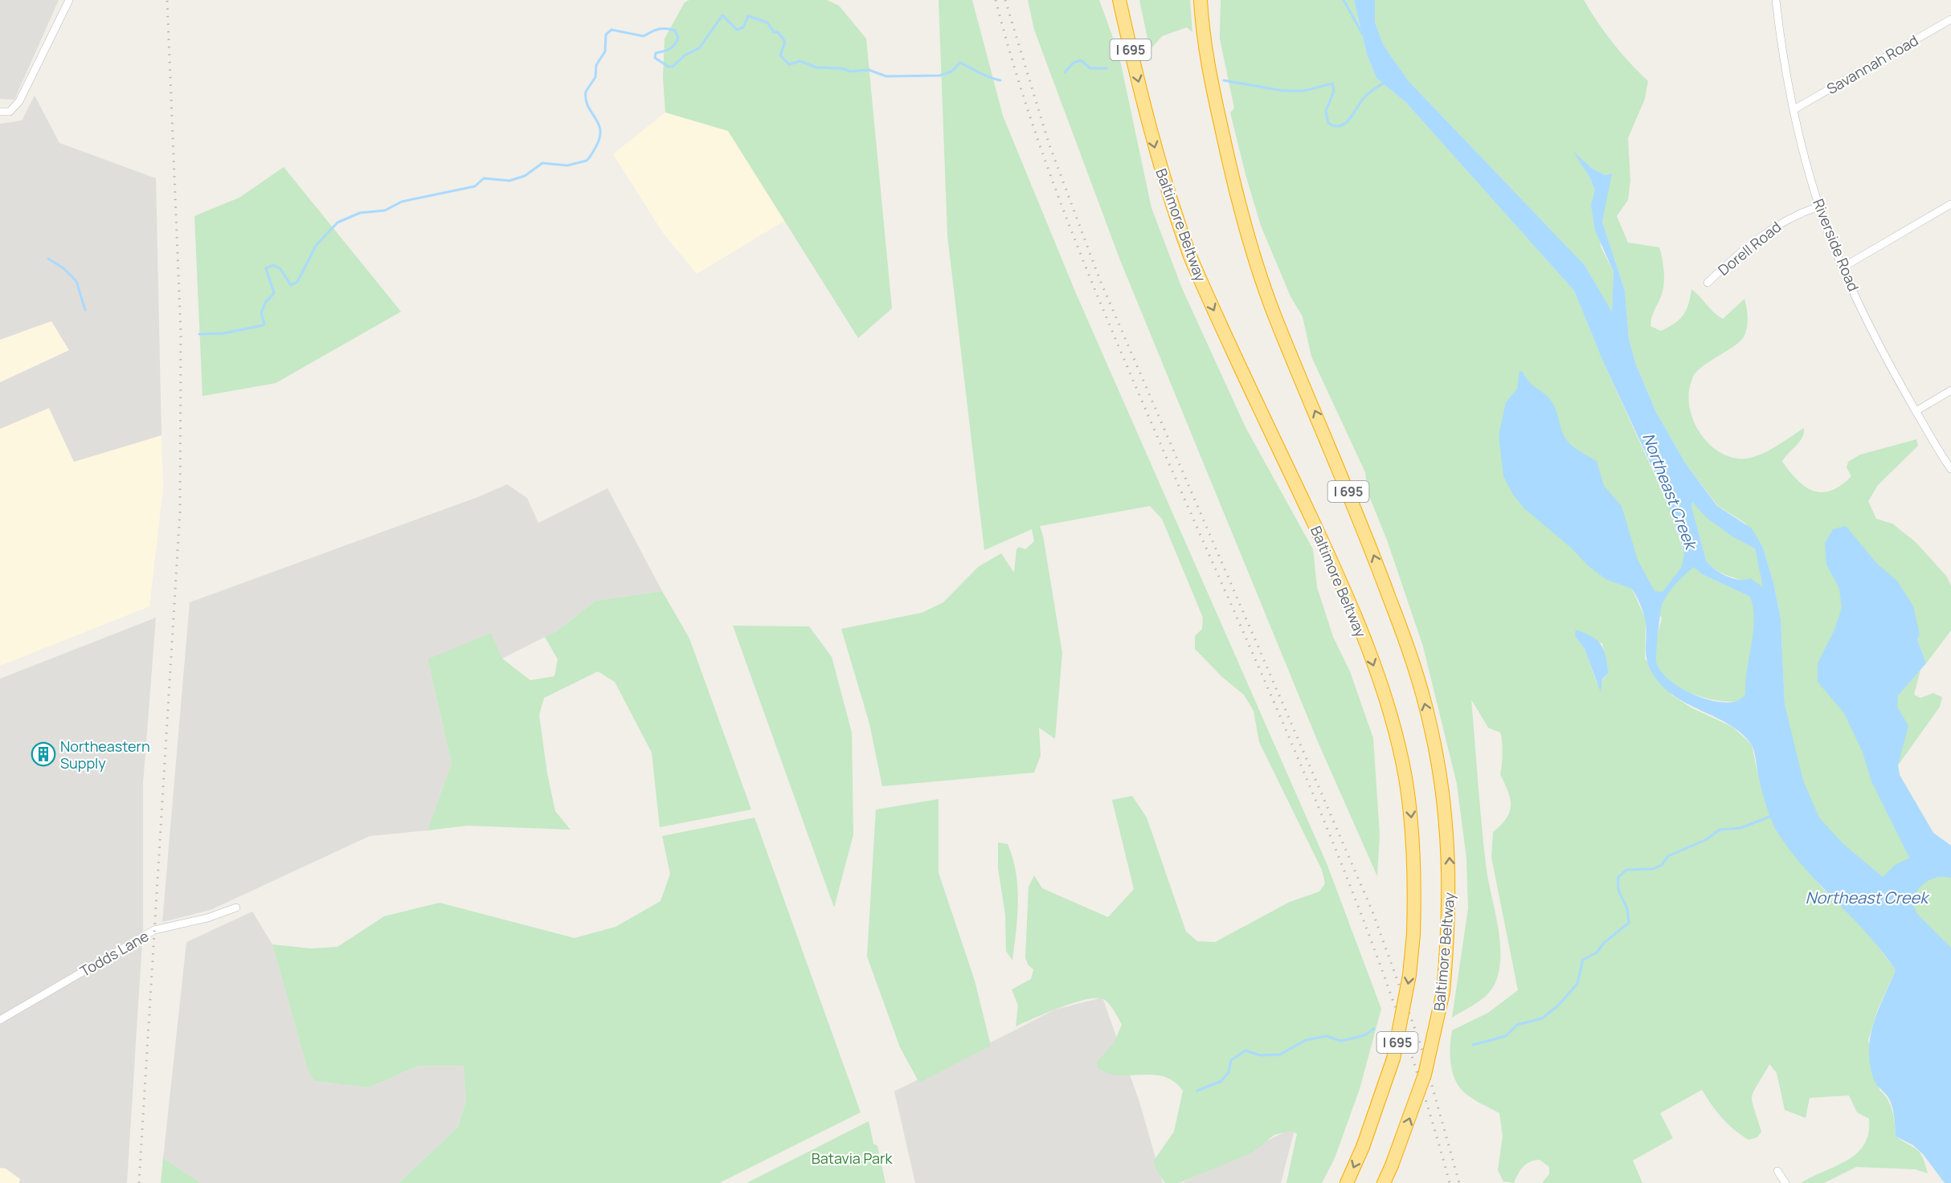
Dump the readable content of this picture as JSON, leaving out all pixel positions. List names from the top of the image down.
{
  "streets": {
    "highway": ["I 695", "Baltimore Beltway"],
    "street": [
      "Savannah Road",
      "Riverside Road",
      "Dorell Road",
      "Todds Lane"
    ]
  },
  "crossings": [
    ["Savannah Road", "Riverside Road"],
    ["Riverside Road", "Dorell Road"]
  ],
  "water": ["Northeast Creek"],
  "parks": ["Batavia Park"],
  "places": {
    "building": ["Northeastern Supply"]
  }
}
